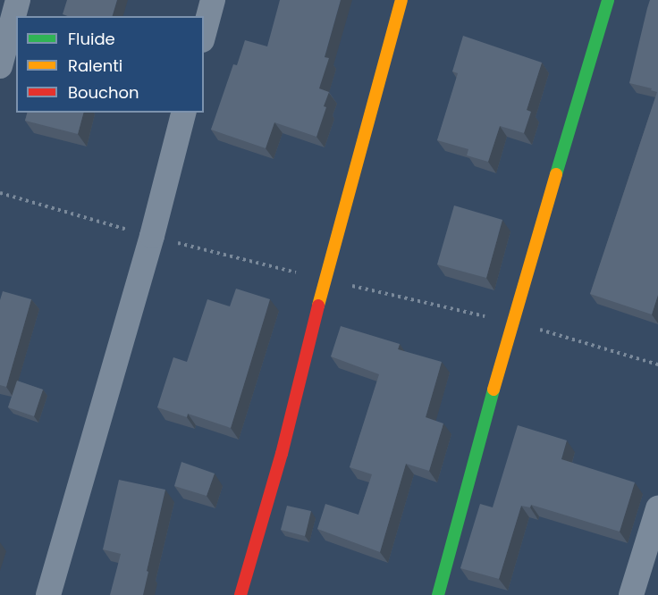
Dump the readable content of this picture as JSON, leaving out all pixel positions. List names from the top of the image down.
{
  "legend": ["Fluide", "Ralenti", "Bouchon"]
}
